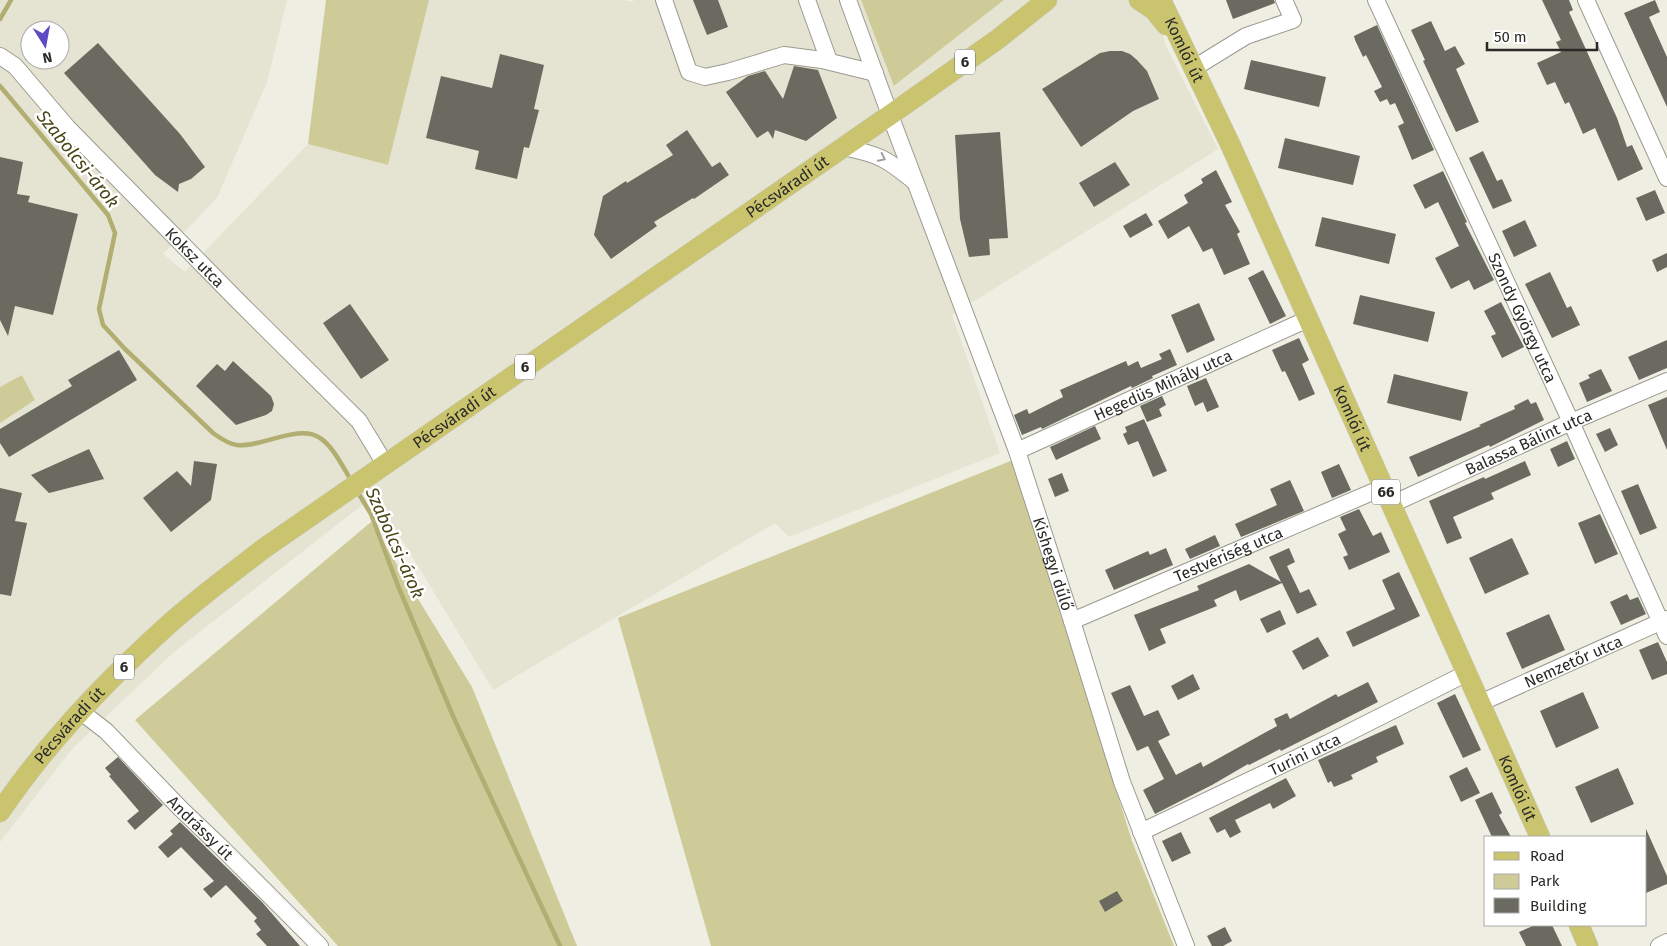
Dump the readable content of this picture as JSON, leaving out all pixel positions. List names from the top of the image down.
{
  "streets": {
    "main road": [
      "Komlói út",
      "6",
      "Pécsváradi út",
      "66"
    ],
    "street": [
      "Koksz utca",
      "Szondy György utca",
      "Hegedüs Mihály utca",
      "Balassa Bálint utca",
      "Testvériség utca",
      "Kishegyi dűlő",
      "Nemzetőr utca",
      "Turini utca",
      "Andrássy út"
    ]
  },
  "crossings": [
    ["Komlói út", "Hegedüs Mihály utca"],
    ["Komlói út", "Balassa Bálint utca"],
    ["Komlói út", "Testvériség utca"],
    ["Komlói út", "Nemzetőr utca"],
    ["Komlói út", "Turini utca"],
    ["Pécsváradi út", "Koksz utca"],
    ["Pécsváradi út", "Kishegyi dűlő"],
    ["Pécsváradi út", "Andrássy út"],
    ["Szondy György utca", "Balassa Bálint utca"],
    ["Szondy György utca", "Nemzetőr utca"],
    ["Hegedüs Mihály utca", "Kishegyi dűlő"],
    ["Balassa Bálint utca", "Testvériség utca"],
    ["Testvériség utca", "Kishegyi dűlő"],
    ["Kishegyi dűlő", "Turini utca"]
  ],
  "water": ["Szabolcsi-árok"],
  "legend": ["Road", "Park", "Building"],
  "scale_bar": "50 m",
  "north": "bottom"
}
